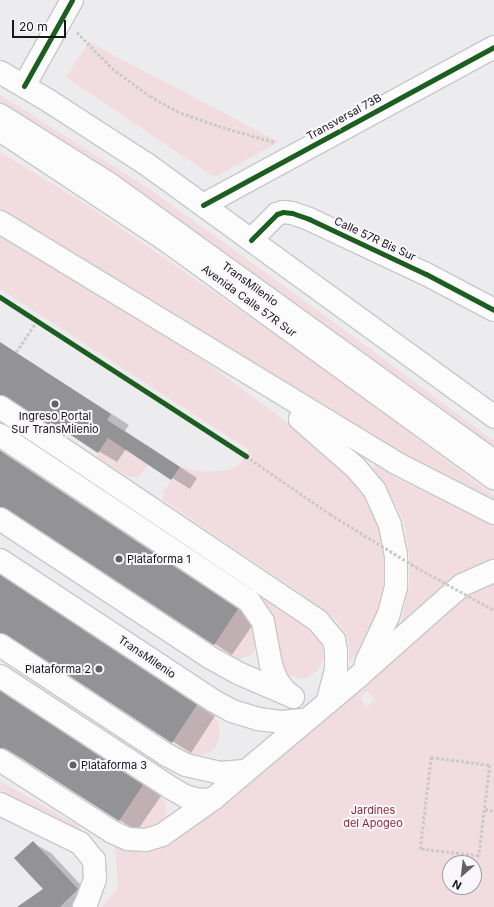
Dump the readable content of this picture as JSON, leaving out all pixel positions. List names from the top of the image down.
{
  "streets": {
    "main road": [
      "Transversal 73B",
      "Calle 57R Bis Sur",
      "TransMilenio",
      "Avenida Calle 57R Sur"
    ]
  },
  "parks": ["Jardines del Apogeo"],
  "places": [
    "Ingreso Portal Sur TransMilenio",
    "Plataforma 1",
    "Plataforma 2",
    "Plataforma 3"
  ],
  "scale_bar": "20 m",
  "north": "bottom left"
}
